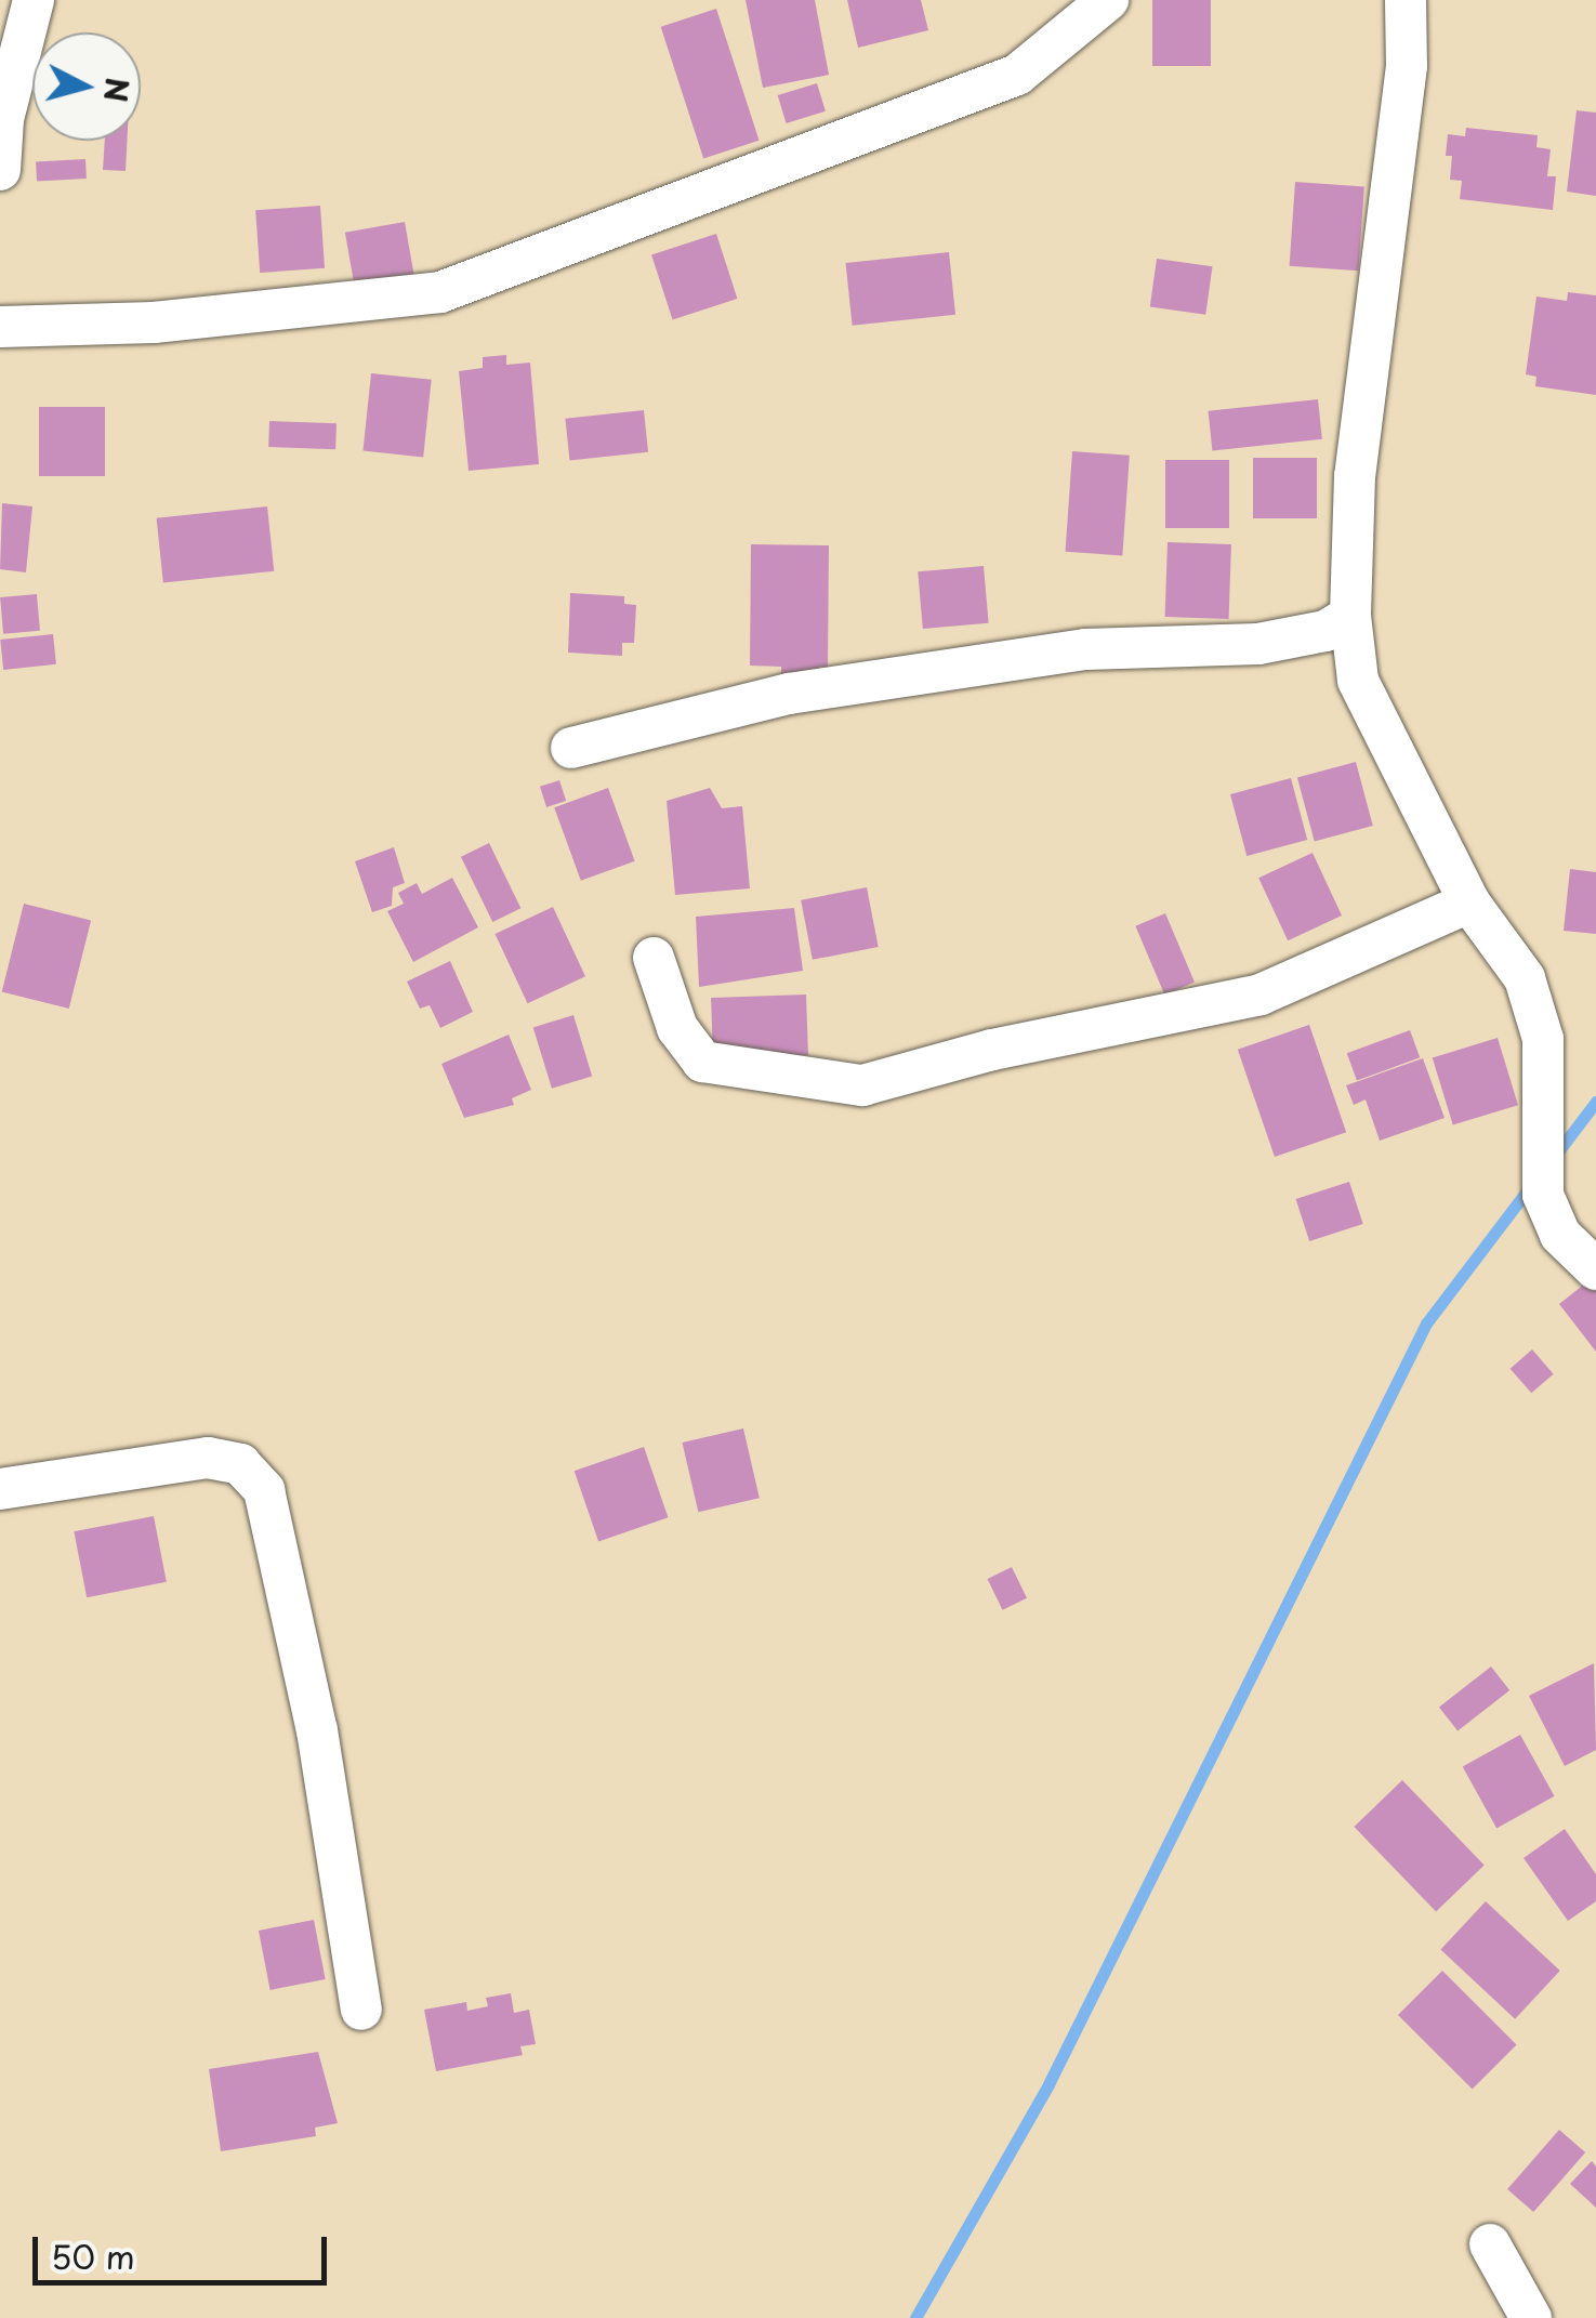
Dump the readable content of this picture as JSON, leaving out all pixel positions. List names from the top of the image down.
{
  "scale_bar": "50 m",
  "north": "right"
}
